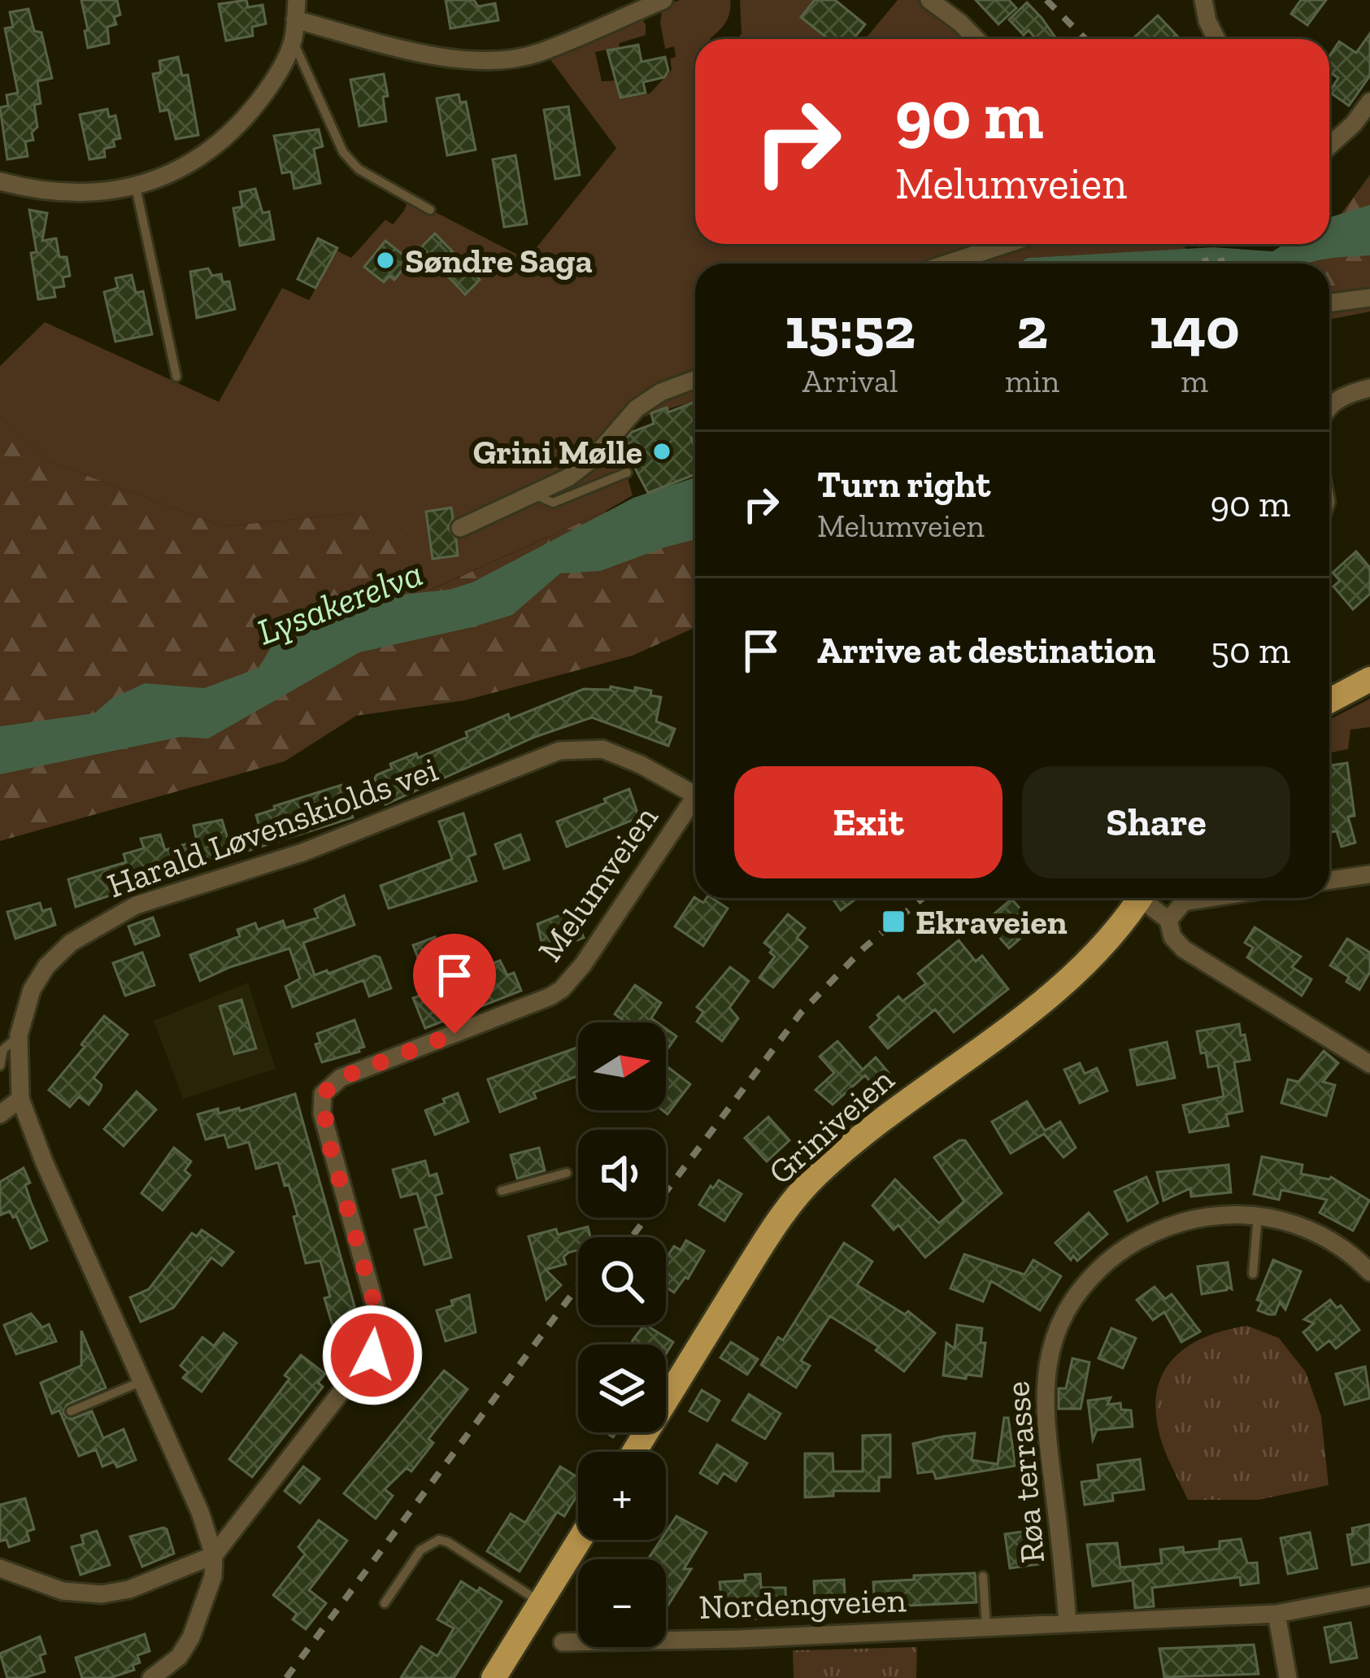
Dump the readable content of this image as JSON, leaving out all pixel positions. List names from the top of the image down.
{
  "streets": {
    "main road": ["Griniveien"],
    "street": [
      "Harald Løvenskiolds vei",
      "Melumveien",
      "Røa terrasse",
      "Nordengveien"
    ]
  },
  "crossings": [
    ["Harald Løvenskiolds vei", "Melumveien"],
    ["Røa terrasse", "Nordengveien"]
  ],
  "water": ["Lysakerelva"],
  "places": {
    "other": ["Søndre Saga", "Grini Mølle"],
    "transit": ["Ekraveien"]
  },
  "north": "right",
  "page": {
    "turn": ["90 m", "Melumveien"],
    "eta": [
      "15:52",
      "Arrival",
      "2",
      "min",
      "140",
      "m"
    ],
    "list": [
      {
        "name": "Turn right",
        "note": "Melumveien",
        "value": "90 m"
      },
      {
        "name": "Arrive at destination",
        "value": "50 m"
      }
    ],
    "buttons": ["Exit", "Share"],
    "map_buttons": ["+", "−"]
  }
}
